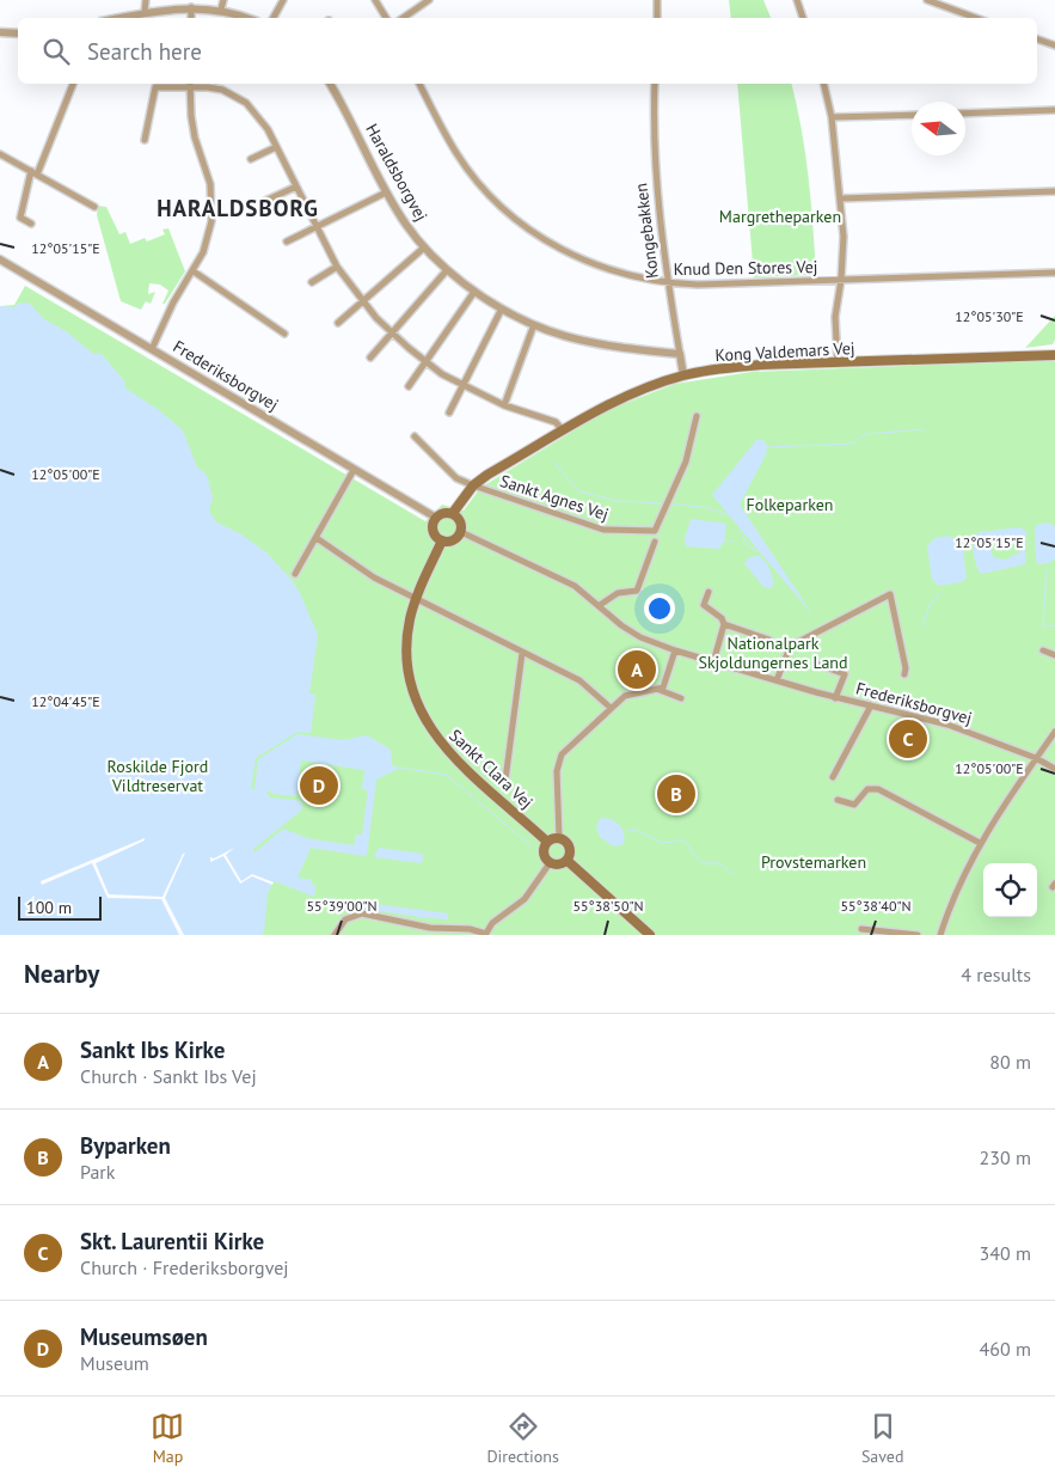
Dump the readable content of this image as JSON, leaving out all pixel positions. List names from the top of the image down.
{
  "streets": {
    "main road": ["Kong Valdemars Vej", "Sankt Clara Vej"],
    "street": [
      "Haraldsborgvej",
      "Kongebakken",
      "Knud Den Stores Vej",
      "Frederiksborgvej",
      "Sankt Agnes Vej"
    ]
  },
  "crossings": [
    ["Haraldsborgvej", "Kongebakken"],
    ["Kongebakken", "Knud Den Stores Vej"],
    ["Kongebakken", "Kong Valdemars Vej"],
    ["Kong Valdemars Vej", "Frederiksborgvej"],
    ["Kong Valdemars Vej", "Sankt Agnes Vej"],
    ["Kong Valdemars Vej", "Sankt Clara Vej"],
    ["Frederiksborgvej", "Sankt Clara Vej"]
  ],
  "districts": ["HARALDSBORG"],
  "parks": [
    "Margretheparken",
    "Folkeparken",
    "Nationalpark Skjoldungernes Land",
    "Roskilde Fjord Vildtreservat",
    "Provstemarken"
  ],
  "scale_bar": "100 m",
  "north": "left",
  "page": {
    "search": "Search here",
    "pins": [
      "A",
      "C",
      "D",
      "B"
    ],
    "scale": "100 m",
    "heading": ["Nearby", "4 results"],
    "list": [
      {
        "mark": "A",
        "name": "Sankt Ibs Kirke",
        "note": "Church · Sankt Ibs Vej",
        "value": "80 m"
      },
      {
        "mark": "B",
        "name": "Byparken",
        "note": "Park",
        "value": "230 m"
      },
      {
        "mark": "C",
        "name": "Skt. Laurentii Kirke",
        "note": "Church · Frederiksborgvej",
        "value": "340 m"
      },
      {
        "mark": "D",
        "name": "Museumsøen",
        "note": "Museum",
        "value": "460 m"
      }
    ],
    "nav": ["Map", "Directions", "Saved"]
  },
  "coordinates": [
    "12°05'15\"E",
    "12°05'30\"E",
    "12°05'00\"E",
    "12°04'45\"E",
    "55°39'00\"N",
    "55°38'50\"N",
    "55°38'40\"N"
  ]
}
